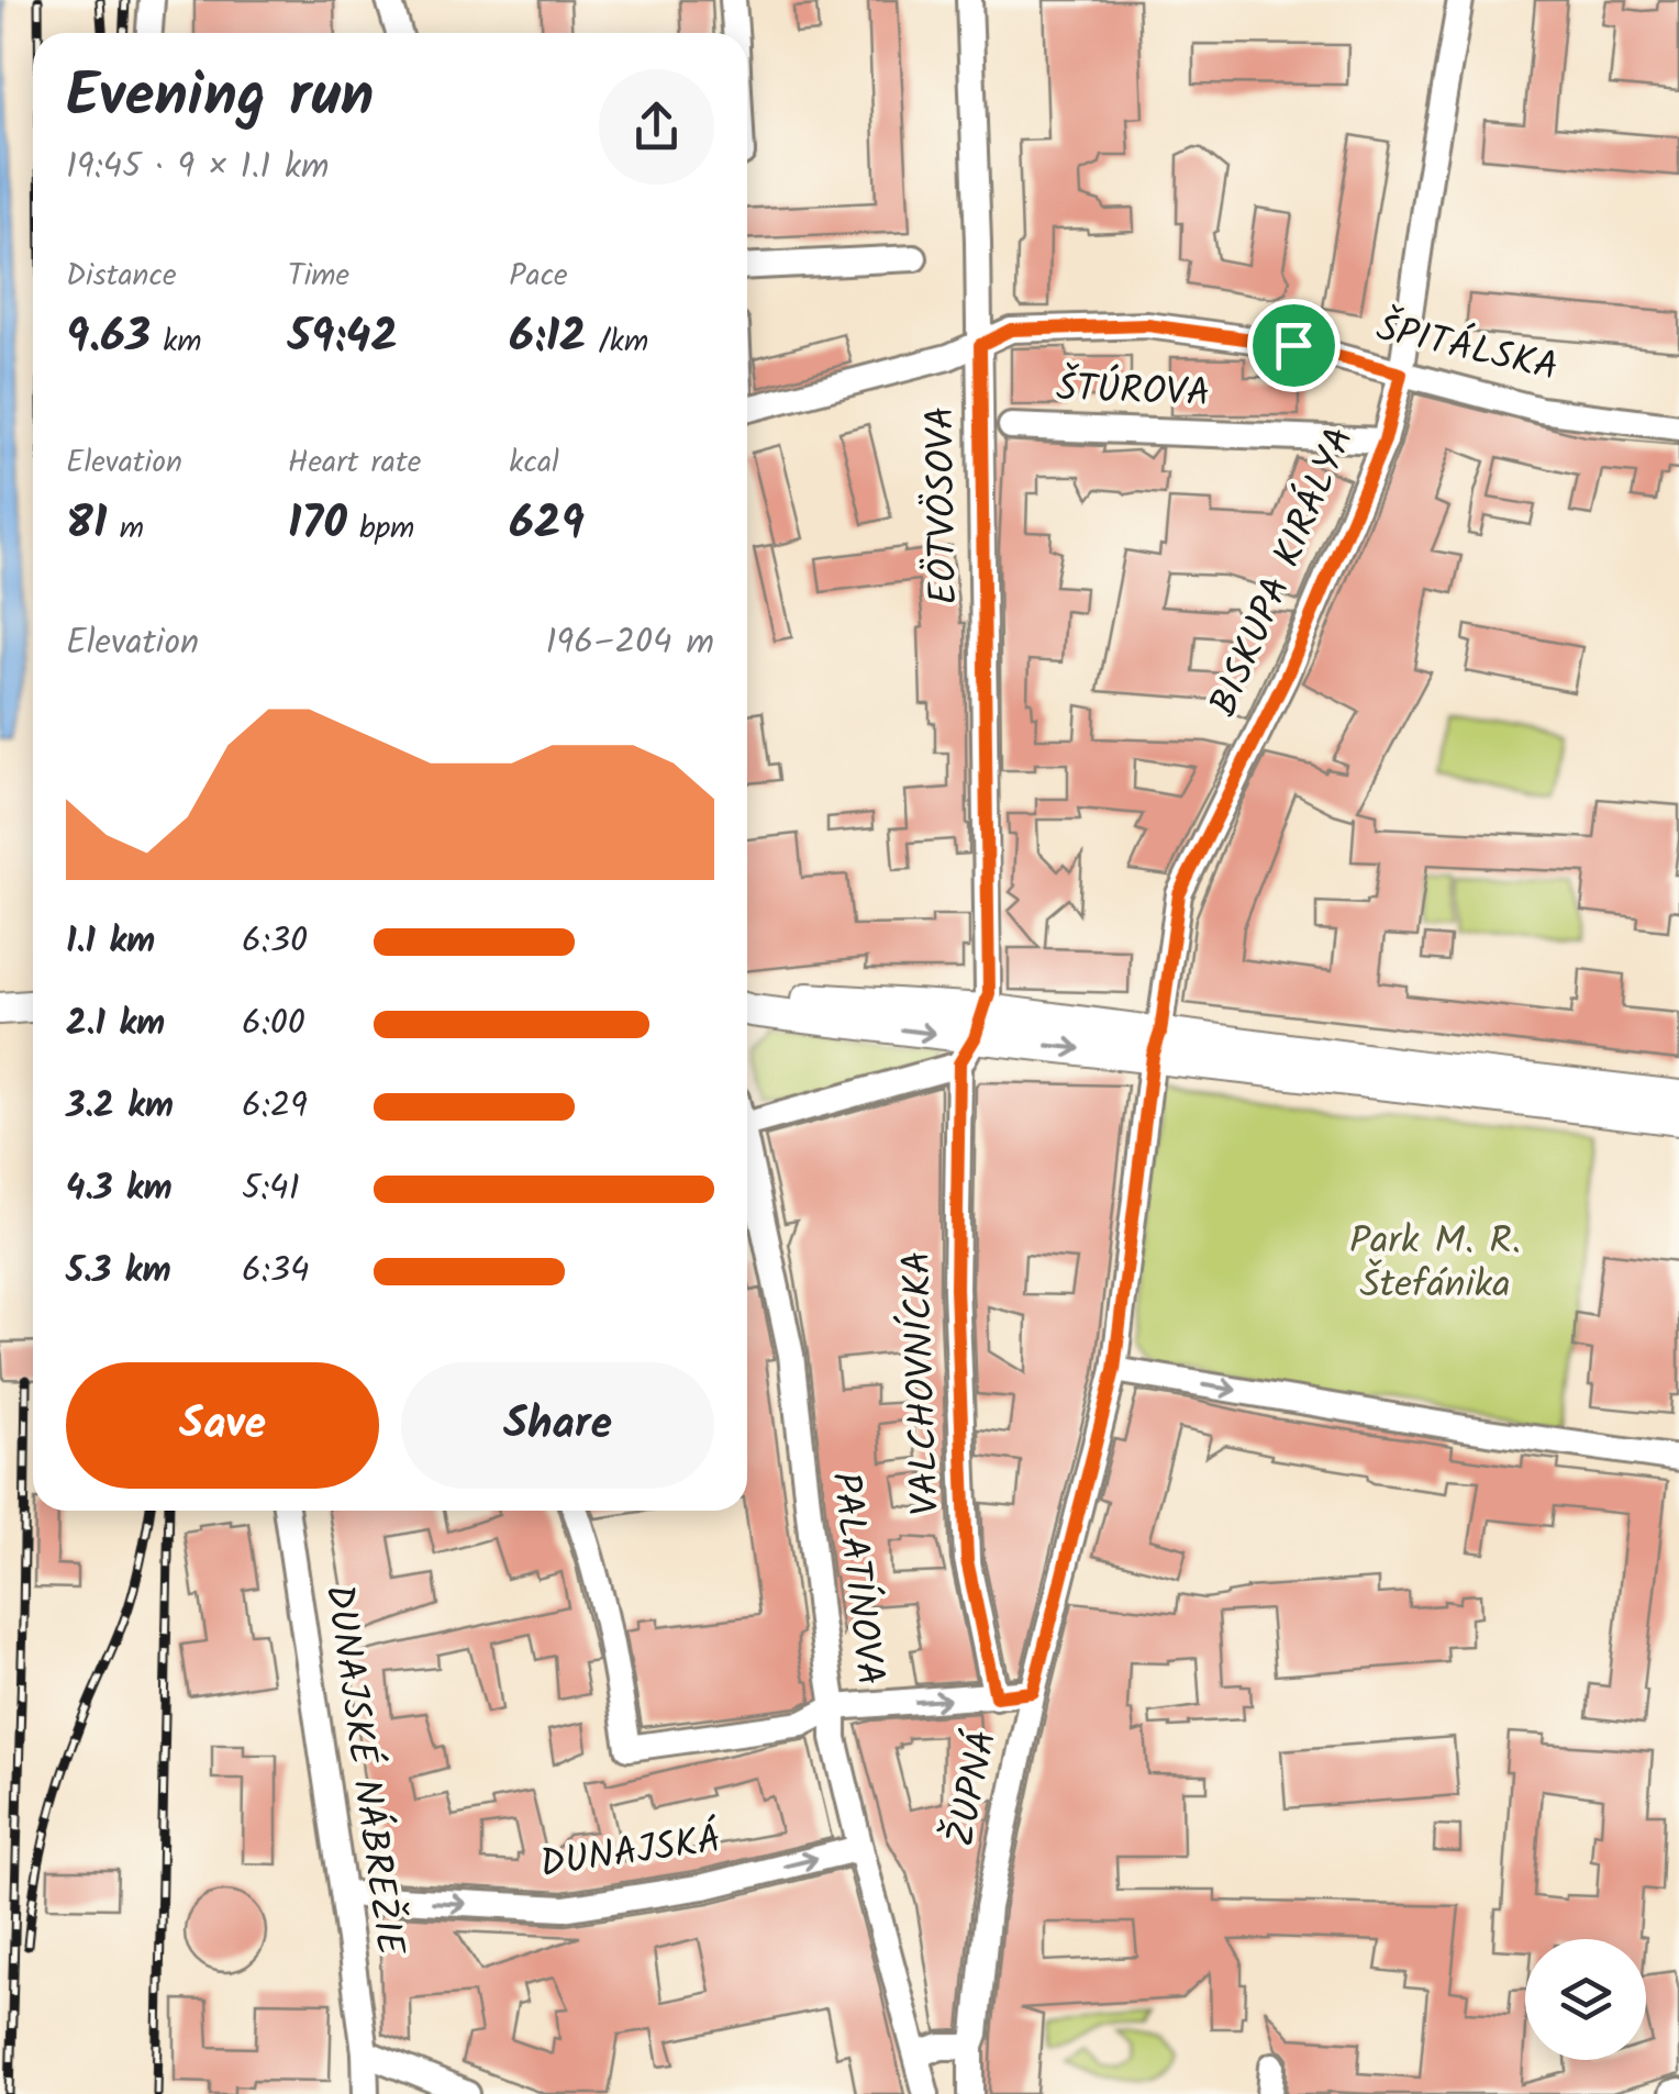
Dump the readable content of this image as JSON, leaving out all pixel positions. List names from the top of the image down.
{
  "streets": {
    "street": [
      "ŠPITÁLSKA",
      "ŠTÚROVA",
      "EÖTVÖSOVA",
      "BISKUPA KIRÁLYA",
      "VALCHOVNÍCKA",
      "PALATÍNOVA",
      "DUNAJSKÉ NÁBREŽIE",
      "ŽUPNÁ",
      "DUNAJSKÁ"
    ]
  },
  "crossings": [
    ["ŠPITÁLSKA", "EÖTVÖSOVA"],
    ["ŠPITÁLSKA", "BISKUPA KIRÁLYA"],
    ["ŠTÚROVA", "BISKUPA KIRÁLYA"],
    ["EÖTVÖSOVA", "VALCHOVNÍCKA"],
    ["BISKUPA KIRÁLYA", "ŽUPNÁ"],
    ["PALATÍNOVA", "DUNAJSKÁ"],
    ["DUNAJSKÉ NÁBREŽIE", "DUNAJSKÁ"]
  ],
  "one_way": ["DUNAJSKÁ"],
  "parks": ["Park M. R. Štefánika"],
  "page": {
    "heading": ["Evening run", "19:45 · 9 × 1.1 km"],
    "stats": [
      ["Distance", "9.63 km"],
      ["Time", "59:42"],
      ["Pace", "6:12 /km"],
      ["Elevation", "81 m"],
      ["Heart rate", "170 bpm"],
      ["kcal", "629"]
    ],
    "chart": ["Elevation", "196–204 m"],
    "list": [
      {
        "name": "1.1 km",
        "note": "6:30"
      },
      {
        "name": "2.1 km",
        "note": "6:00"
      },
      {
        "name": "3.2 km",
        "note": "6:29"
      },
      {
        "name": "4.3 km",
        "note": "5:41"
      },
      {
        "name": "5.3 km",
        "note": "6:34"
      }
    ],
    "buttons": ["Save", "Share"]
  }
}
